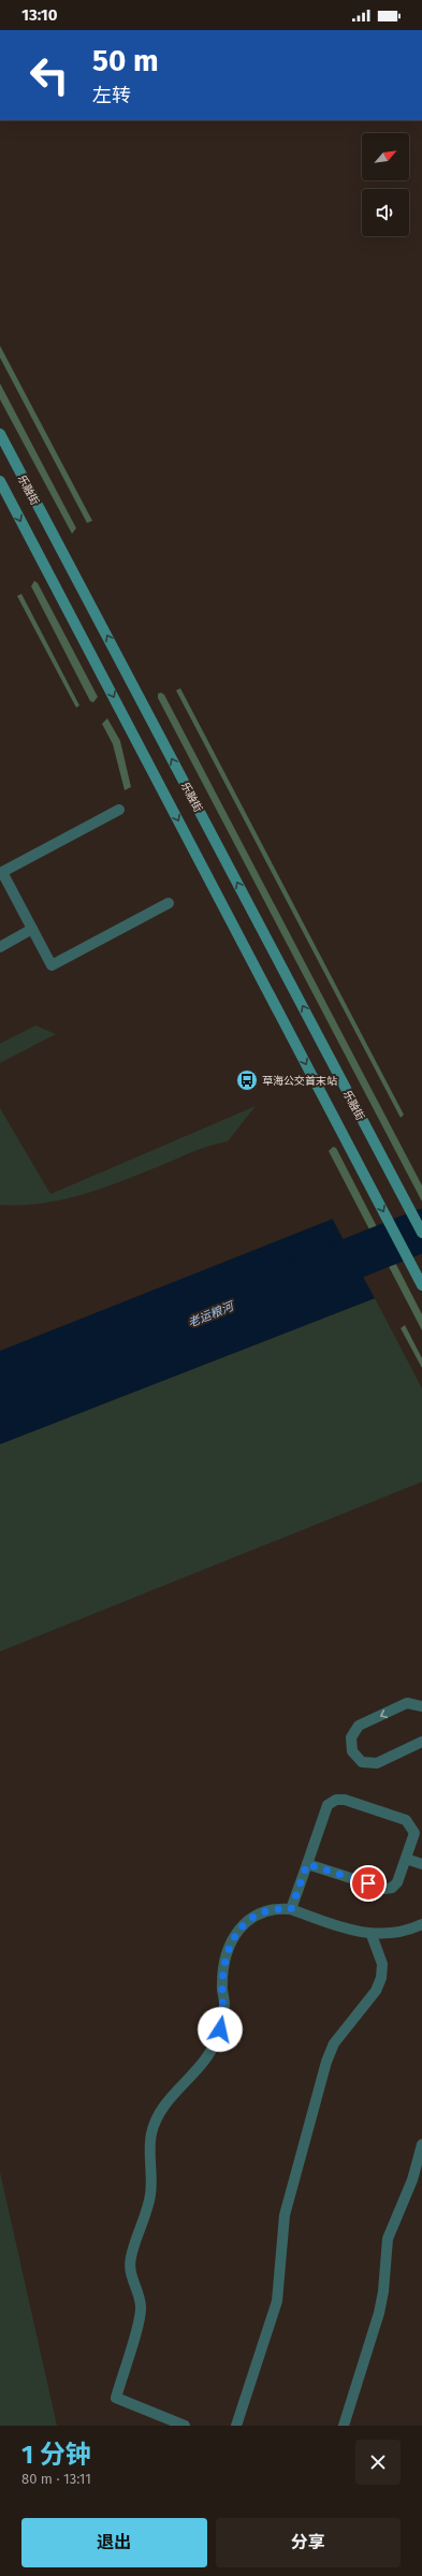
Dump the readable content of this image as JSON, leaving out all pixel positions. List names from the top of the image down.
{
  "streets": {
    "street": ["乐融街"]
  },
  "water": ["老运粮河"],
  "places": {
    "bus stop": ["草海公交首末站"]
  },
  "north": "top right",
  "page": {
    "status": "13:10",
    "turn": ["50 m", "左转"],
    "heading": ["1 分钟", "80 m · 13:11"],
    "buttons": ["退出", "分享"]
  }
}
